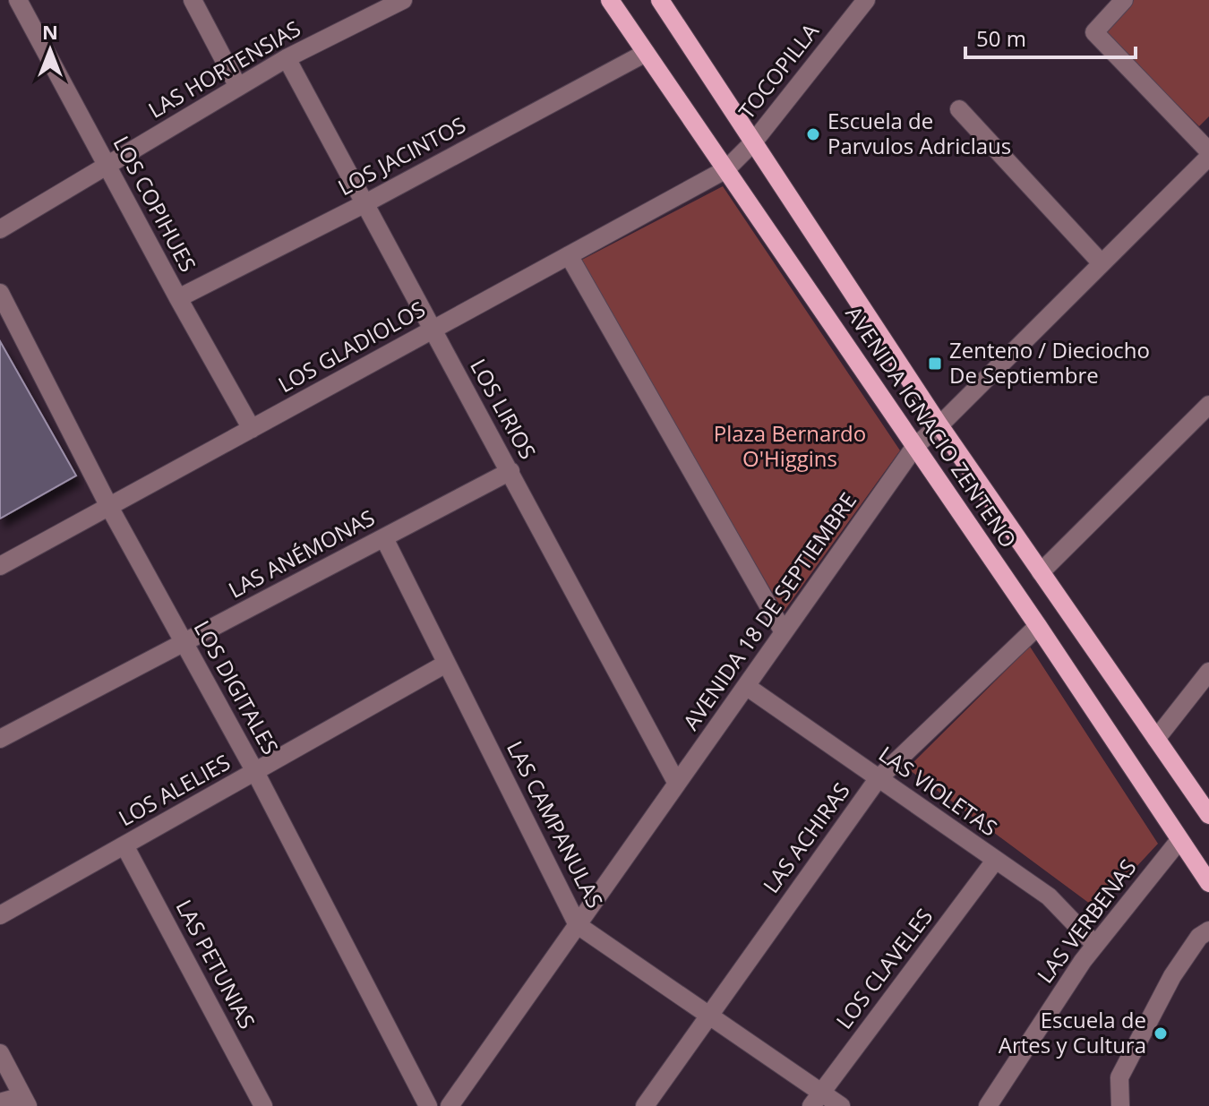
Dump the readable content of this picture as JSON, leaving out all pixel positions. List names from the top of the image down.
{
  "streets": {
    "main road": ["AVENIDA IGNACIO ZENTENO"],
    "street": [
      "LAS HORTENSIAS",
      "TOCOPILLA",
      "LOS JACINTOS",
      "LOS COPIHUES",
      "LOS GLADIOLOS",
      "LOS LIRIOS",
      "LAS ANÉMONAS",
      "AVENIDA 18 DE SEPTIEMBRE",
      "LOS DIGITALES",
      "LOS ALELIES",
      "LAS VIOLETAS",
      "LAS CAMPANULAS",
      "LAS ACHIRAS",
      "LAS VERBENAS",
      "LAS PETUNIAS",
      "LOS CLAVELES"
    ]
  },
  "crossings": [
    ["LAS HORTENSIAS", "LOS COPIHUES"],
    ["LAS HORTENSIAS", "LOS LIRIOS"],
    ["TOCOPILLA", "LOS GLADIOLOS"],
    ["TOCOPILLA", "AVENIDA IGNACIO ZENTENO"],
    ["LOS JACINTOS", "LOS COPIHUES"],
    ["LOS JACINTOS", "LOS LIRIOS"],
    ["LOS JACINTOS", "AVENIDA IGNACIO ZENTENO"],
    ["LOS COPIHUES", "LOS GLADIOLOS"],
    ["LOS GLADIOLOS", "LOS LIRIOS"],
    ["LOS GLADIOLOS", "AVENIDA IGNACIO ZENTENO"],
    ["LOS GLADIOLOS", "LOS DIGITALES"],
    ["LOS LIRIOS", "LAS ANÉMONAS"],
    ["LOS LIRIOS", "AVENIDA 18 DE SEPTIEMBRE"],
    ["AVENIDA IGNACIO ZENTENO", "AVENIDA 18 DE SEPTIEMBRE"],
    ["AVENIDA IGNACIO ZENTENO", "LAS ACHIRAS"],
    ["AVENIDA IGNACIO ZENTENO", "LAS VERBENAS"],
    ["LAS ANÉMONAS", "LOS DIGITALES"],
    ["LAS ANÉMONAS", "LAS CAMPANULAS"],
    ["AVENIDA 18 DE SEPTIEMBRE", "LAS VIOLETAS"],
    ["AVENIDA 18 DE SEPTIEMBRE", "LAS CAMPANULAS"],
    ["LOS DIGITALES", "LOS ALELIES"],
    ["LOS ALELIES", "LAS CAMPANULAS"],
    ["LOS ALELIES", "LAS PETUNIAS"],
    ["LAS VIOLETAS", "LAS ACHIRAS"],
    ["LAS VIOLETAS", "LAS VERBENAS"],
    ["LAS VIOLETAS", "LOS CLAVELES"],
    ["LAS CAMPANULAS", "LAS ACHIRAS"],
    ["LAS CAMPANULAS", "LOS CLAVELES"]
  ],
  "parks": ["Plaza Bernardo O'Higgins"],
  "places": {
    "other": ["Escuela de Parvulos Adriclaus", "Escuela de Artes y Cultura"],
    "transit": ["Zenteno / Dieciocho De Septiembre"]
  },
  "scale_bar": "50 m",
  "north": "top"
}
